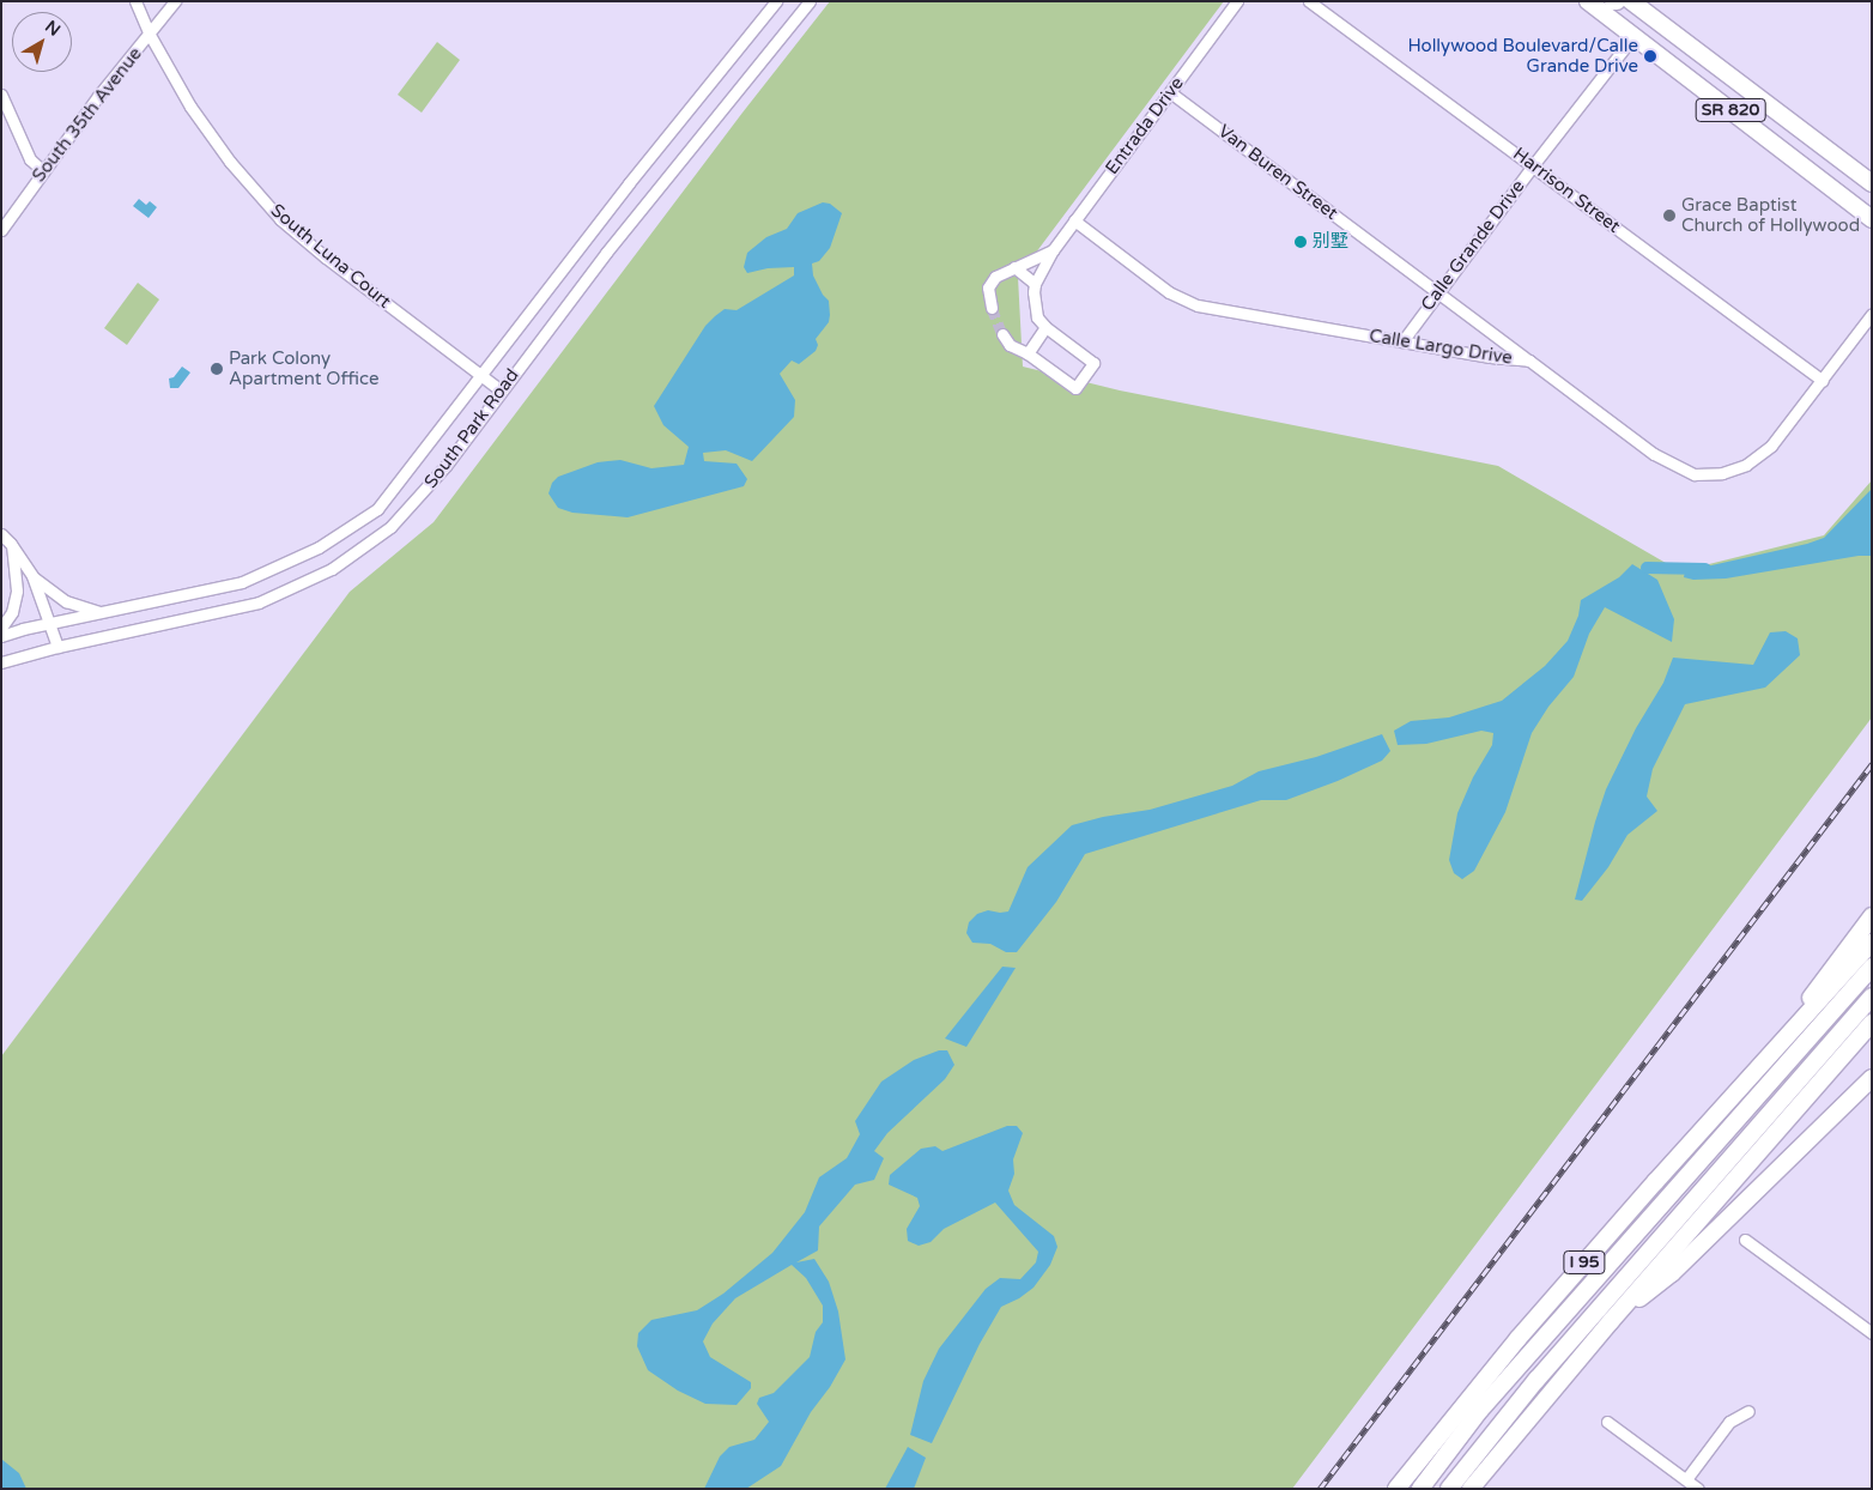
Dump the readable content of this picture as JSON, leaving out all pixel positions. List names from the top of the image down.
{
  "streets": {
    "highway": ["SR 820", "I 95"],
    "street": [
      "South 35th Avenue",
      "Entrada Drive",
      "Van Buren Street",
      "Harrison Street",
      "Calle Grande Drive",
      "South Luna Court",
      "Calle Largo Drive",
      "South Park Road"
    ]
  },
  "crossings": [
    ["SR 820", "Calle Grande Drive"],
    ["South 35th Avenue", "South Luna Court"],
    ["Entrada Drive", "Van Buren Street"],
    ["Entrada Drive", "Calle Largo Drive"],
    ["Van Buren Street", "Calle Grande Drive"],
    ["Van Buren Street", "Calle Largo Drive"],
    ["Harrison Street", "Calle Grande Drive"],
    ["Harrison Street", "Calle Largo Drive"],
    ["Calle Grande Drive", "Calle Largo Drive"],
    ["South Luna Court", "South Park Road"]
  ],
  "places": [
    "Hollywood Boulevard/Calle Grande Drive",
    "Grace Baptist Church of Hollywood",
    "别墅",
    "Park Colony Apartment Office"
  ],
  "north": "top right"
}
